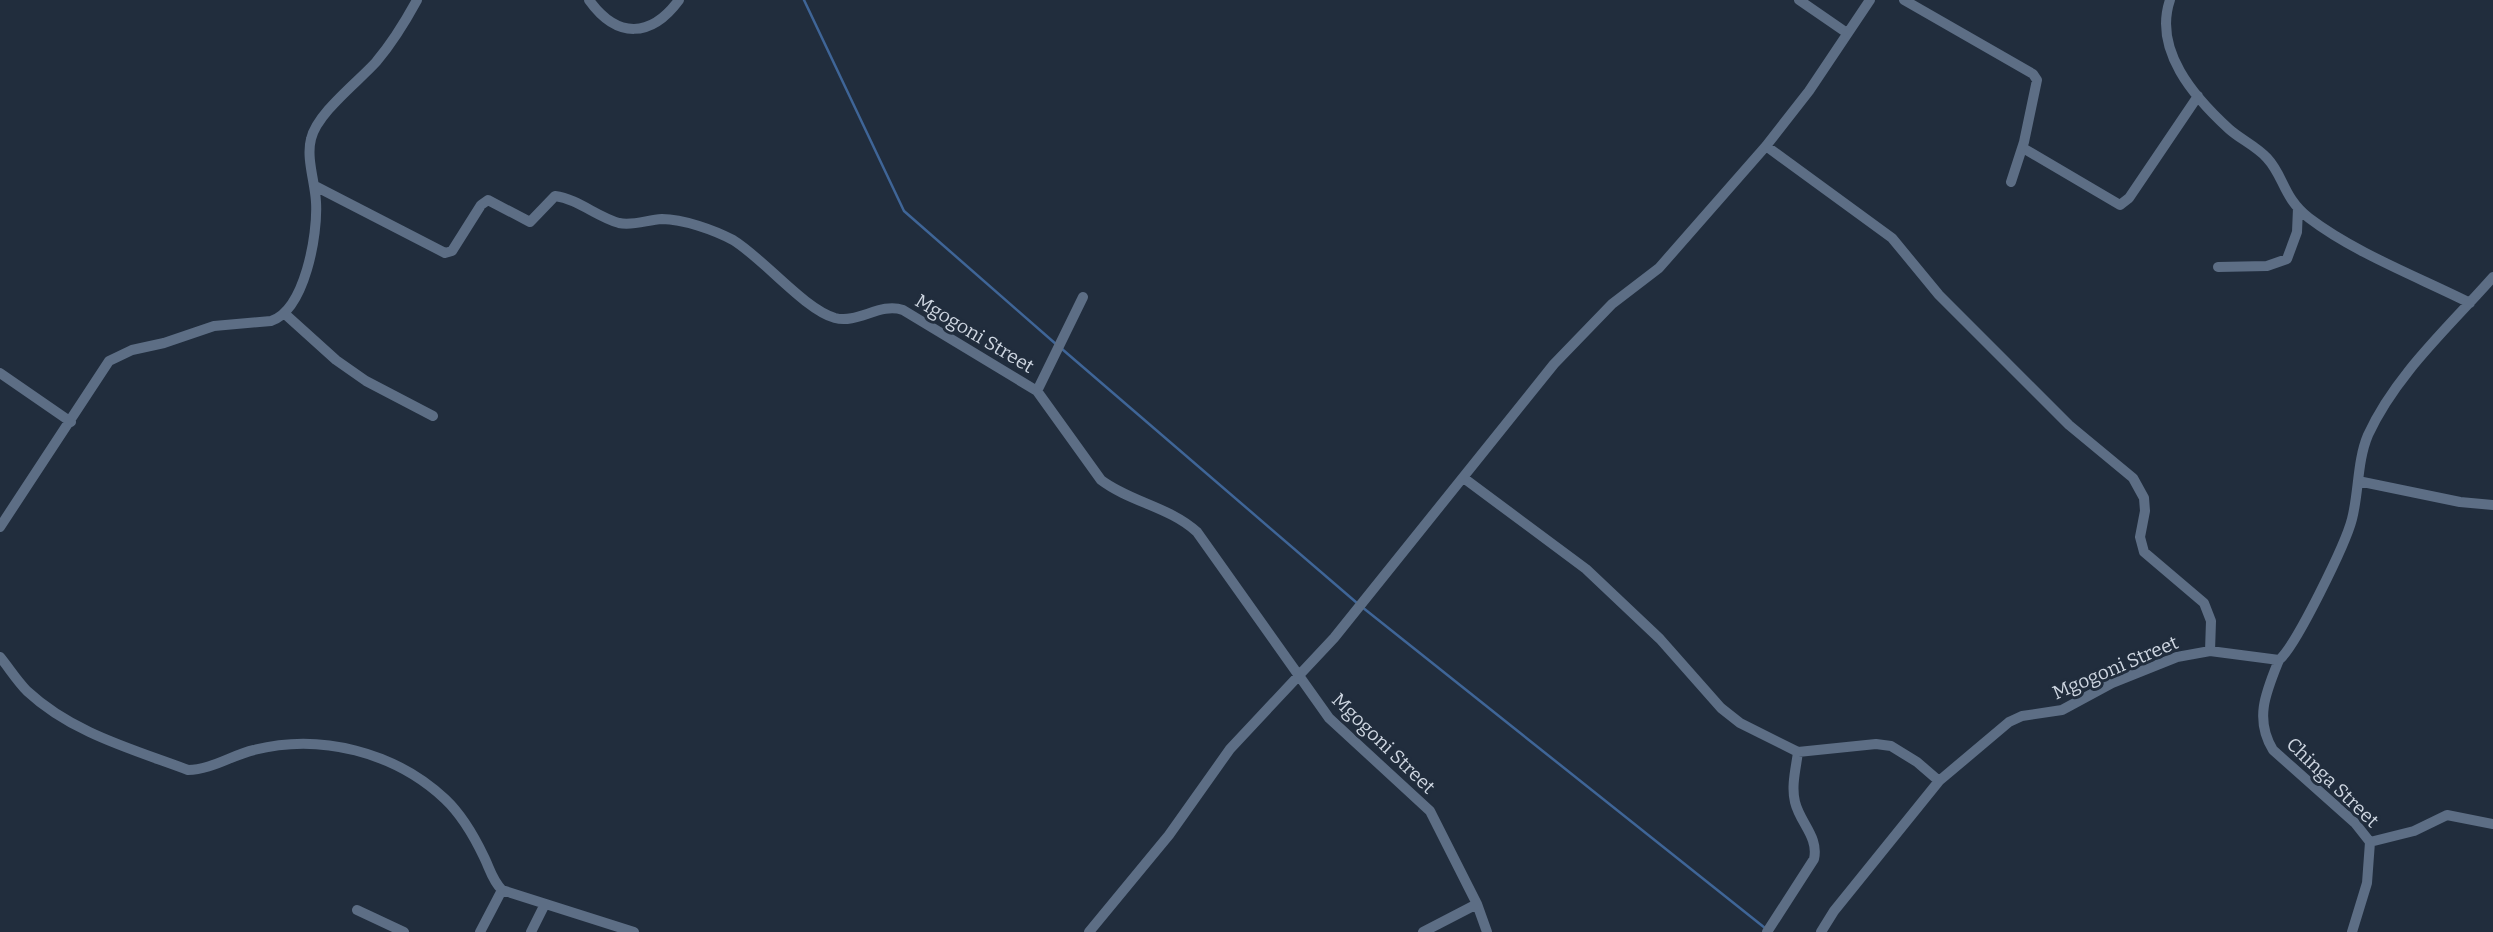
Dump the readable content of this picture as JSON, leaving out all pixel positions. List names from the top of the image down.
{
  "streets": {
    "street": ["Mgogoni Street", "Chinga Street"]
  },
  "crossings": [
    ["Mgogoni Street", "Chinga Street"]
  ]
}
